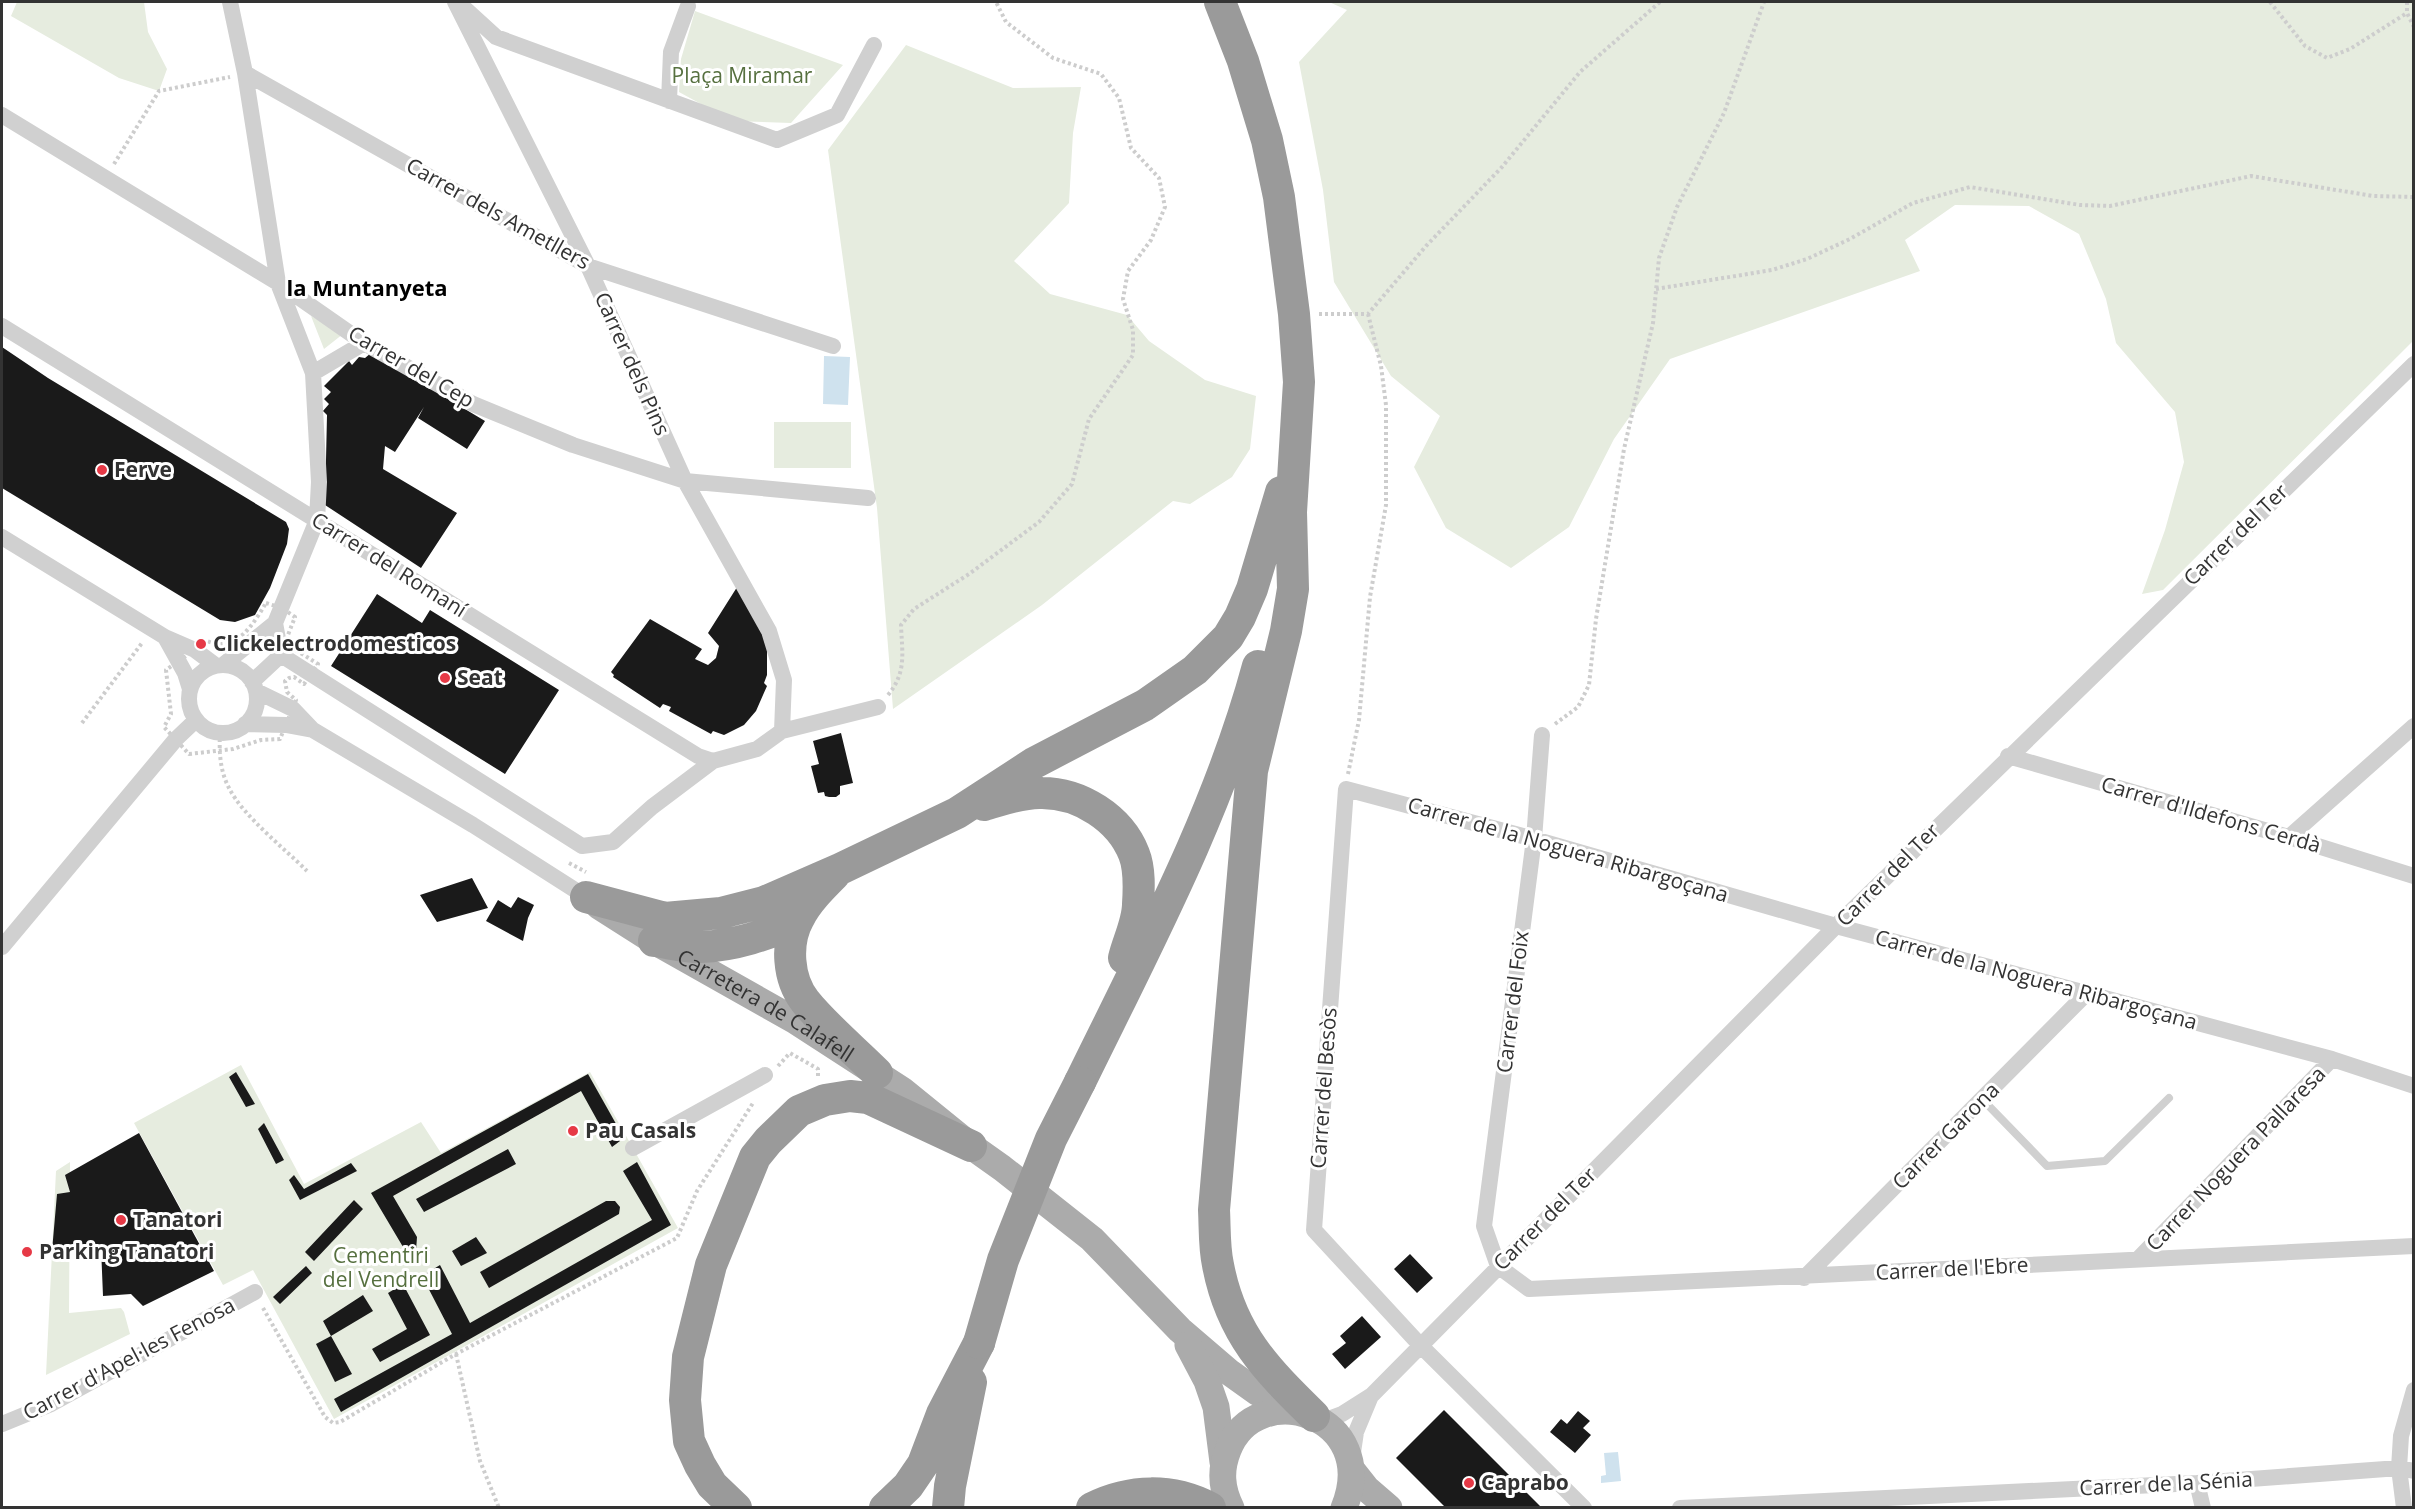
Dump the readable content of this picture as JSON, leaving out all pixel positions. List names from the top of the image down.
{
  "streets": {
    "main road": ["Carretera de Calafell"],
    "street": [
      "Carrer dels Ametllers",
      "Carrer dels Pins",
      "Carrer del Cep",
      "Carrer del Ter",
      "Carrer del Romaní",
      "Carrer d'Ildefons Cerdà",
      "Carrer de la Noguera Ribargoçana",
      "Carrer del Foix",
      "Carrer del Besòs",
      "Carrer Garona",
      "Carrer Noguera Pallaresa",
      "Carrer de l'Ebre",
      "Carrer d'Apel·les Fenosa",
      "Carrer de la Sénia"
    ]
  },
  "crossings": [
    ["Carrer dels Ametllers", "Carrer dels Pins"],
    ["Carrer dels Pins", "Carrer del Cep"],
    ["Carrer del Ter", "Carrer d'Ildefons Cerdà"],
    ["Carrer del Ter", "Carrer de la Noguera Ribargoçana"],
    ["Carrer del Ter", "Carrer del Foix"],
    ["Carrer del Ter", "Carretera de Calafell"],
    ["Carrer del Ter", "Carrer del Besòs"],
    ["Carrer del Ter", "Carrer de l'Ebre"],
    ["Carrer de la Noguera Ribargoçana", "Carrer del Foix"],
    ["Carrer de la Noguera Ribargoçana", "Carrer del Besòs"],
    ["Carrer de la Noguera Ribargoçana", "Carrer Garona"],
    ["Carrer de la Noguera Ribargoçana", "Carrer Noguera Pallaresa"],
    ["Carrer del Foix", "Carrer de l'Ebre"],
    ["Carrer Garona", "Carrer de l'Ebre"],
    ["Carrer Noguera Pallaresa", "Carrer de l'Ebre"]
  ],
  "districts": ["la Muntanyeta"],
  "parks": ["Plaça Miramar", "Cementiri del Vendrell"],
  "places": [
    "Ferve",
    "Clickelectrodomesticos",
    "Seat",
    "Pau Casals",
    "Tanatori",
    "Parking Tanatori",
    "Caprabo"
  ]
}
